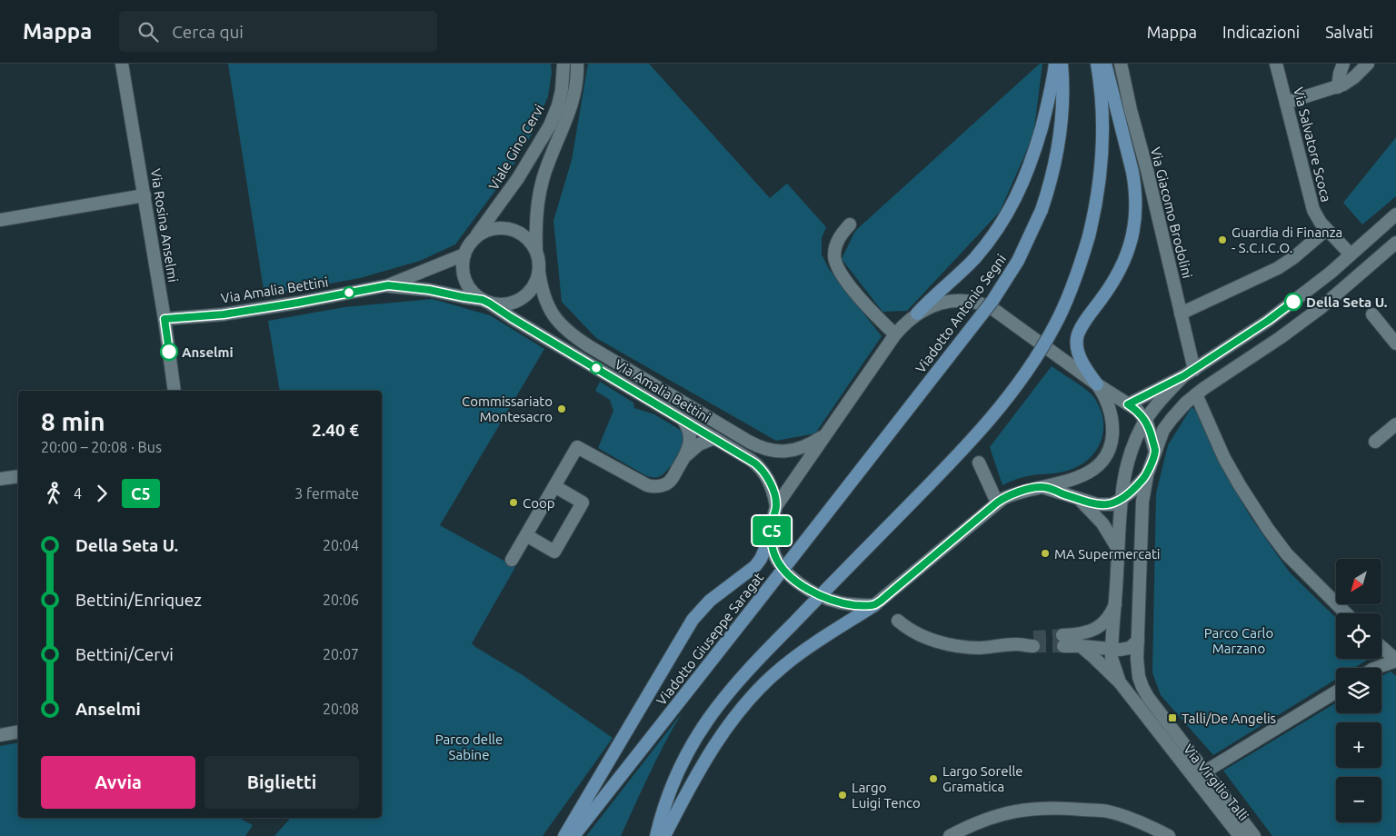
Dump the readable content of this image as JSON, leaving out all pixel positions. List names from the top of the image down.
{
  "streets": {
    "main road": ["Viadotto Antonio Segni", "Viadotto Giuseppe Saragat"],
    "street": [
      "Via Salvatore Scoca",
      "Viale Gino Cervi",
      "Via Giacomo Brodolini",
      "Via Rosina Anselmi",
      "Via Amalia Bettini",
      "Via Virgilio Talli"
    ]
  },
  "crossings": [
    ["Viale Gino Cervi", "Via Amalia Bettini"],
    ["Via Giacomo Brodolini", "Via Virgilio Talli"],
    ["Via Rosina Anselmi", "Via Amalia Bettini"],
    ["Viadotto Antonio Segni", "Viadotto Giuseppe Saragat"]
  ],
  "parks": ["Parco Carlo Marzano", "Parco delle Sabine"],
  "places": {
    "other": [
      "Guardia di Finanza - S.C.I.C.O.",
      "Della Seta U.",
      "Anselmi",
      "Commissariato Montesacro",
      "Coop",
      "MA Supermercati",
      "Largo Sorelle Gramatica",
      "Largo Luigi Tenco"
    ],
    "transit": ["Talli/De Angelis"]
  },
  "lines": ["bus line C5"],
  "north": "bottom left",
  "page": {
    "header": "Mappa",
    "search": "Cerca qui",
    "nav": ["Mappa", "Indicazioni", "Salvati"],
    "on_map": "C5",
    "heading": ["8 min", "20:00 – 20:08 · Bus", "2.40 €"],
    "legs": ["4", "C5", "3 fermate"],
    "list": [
      {
        "name": "Della Seta U.",
        "value": "20:04"
      },
      {
        "name": "Bettini/Enriquez",
        "value": "20:06"
      },
      {
        "name": "Bettini/Cervi",
        "value": "20:07"
      },
      {
        "name": "Anselmi",
        "value": "20:08"
      }
    ],
    "map_buttons": ["+", "−"],
    "buttons": ["Avvia", "Biglietti"]
  }
}
